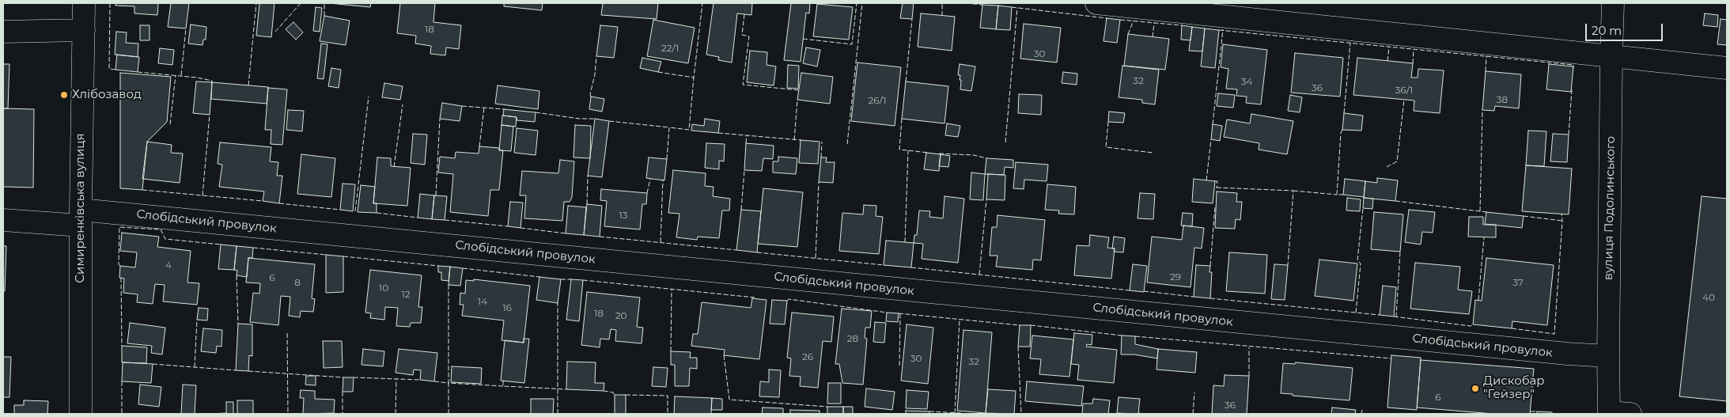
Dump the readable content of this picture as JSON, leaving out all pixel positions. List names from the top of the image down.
{
  "streets": {
    "street": ["Симиренківська вулиця", "вулиця Подолинського", "Слобідський провулок"]
  },
  "crossings": [
    ["Симиренківська вулиця", "Слобідський провулок"],
    ["вулиця Подолинського", "Слобідський провулок"]
  ],
  "places": ["Хлібозавод", "Дискобар \"Гейзер\""],
  "house_numbers": [
    "18",
    "22/1",
    "30",
    "32",
    "34",
    "36",
    "36/1",
    "38",
    "26/1",
    "13",
    "4",
    "29",
    "6",
    "8",
    "37",
    "10",
    "12",
    "40",
    "14",
    "16",
    "18",
    "20",
    "28",
    "26",
    "30",
    "32",
    "6",
    "36"
  ],
  "scale_bar": "20 m"
}
